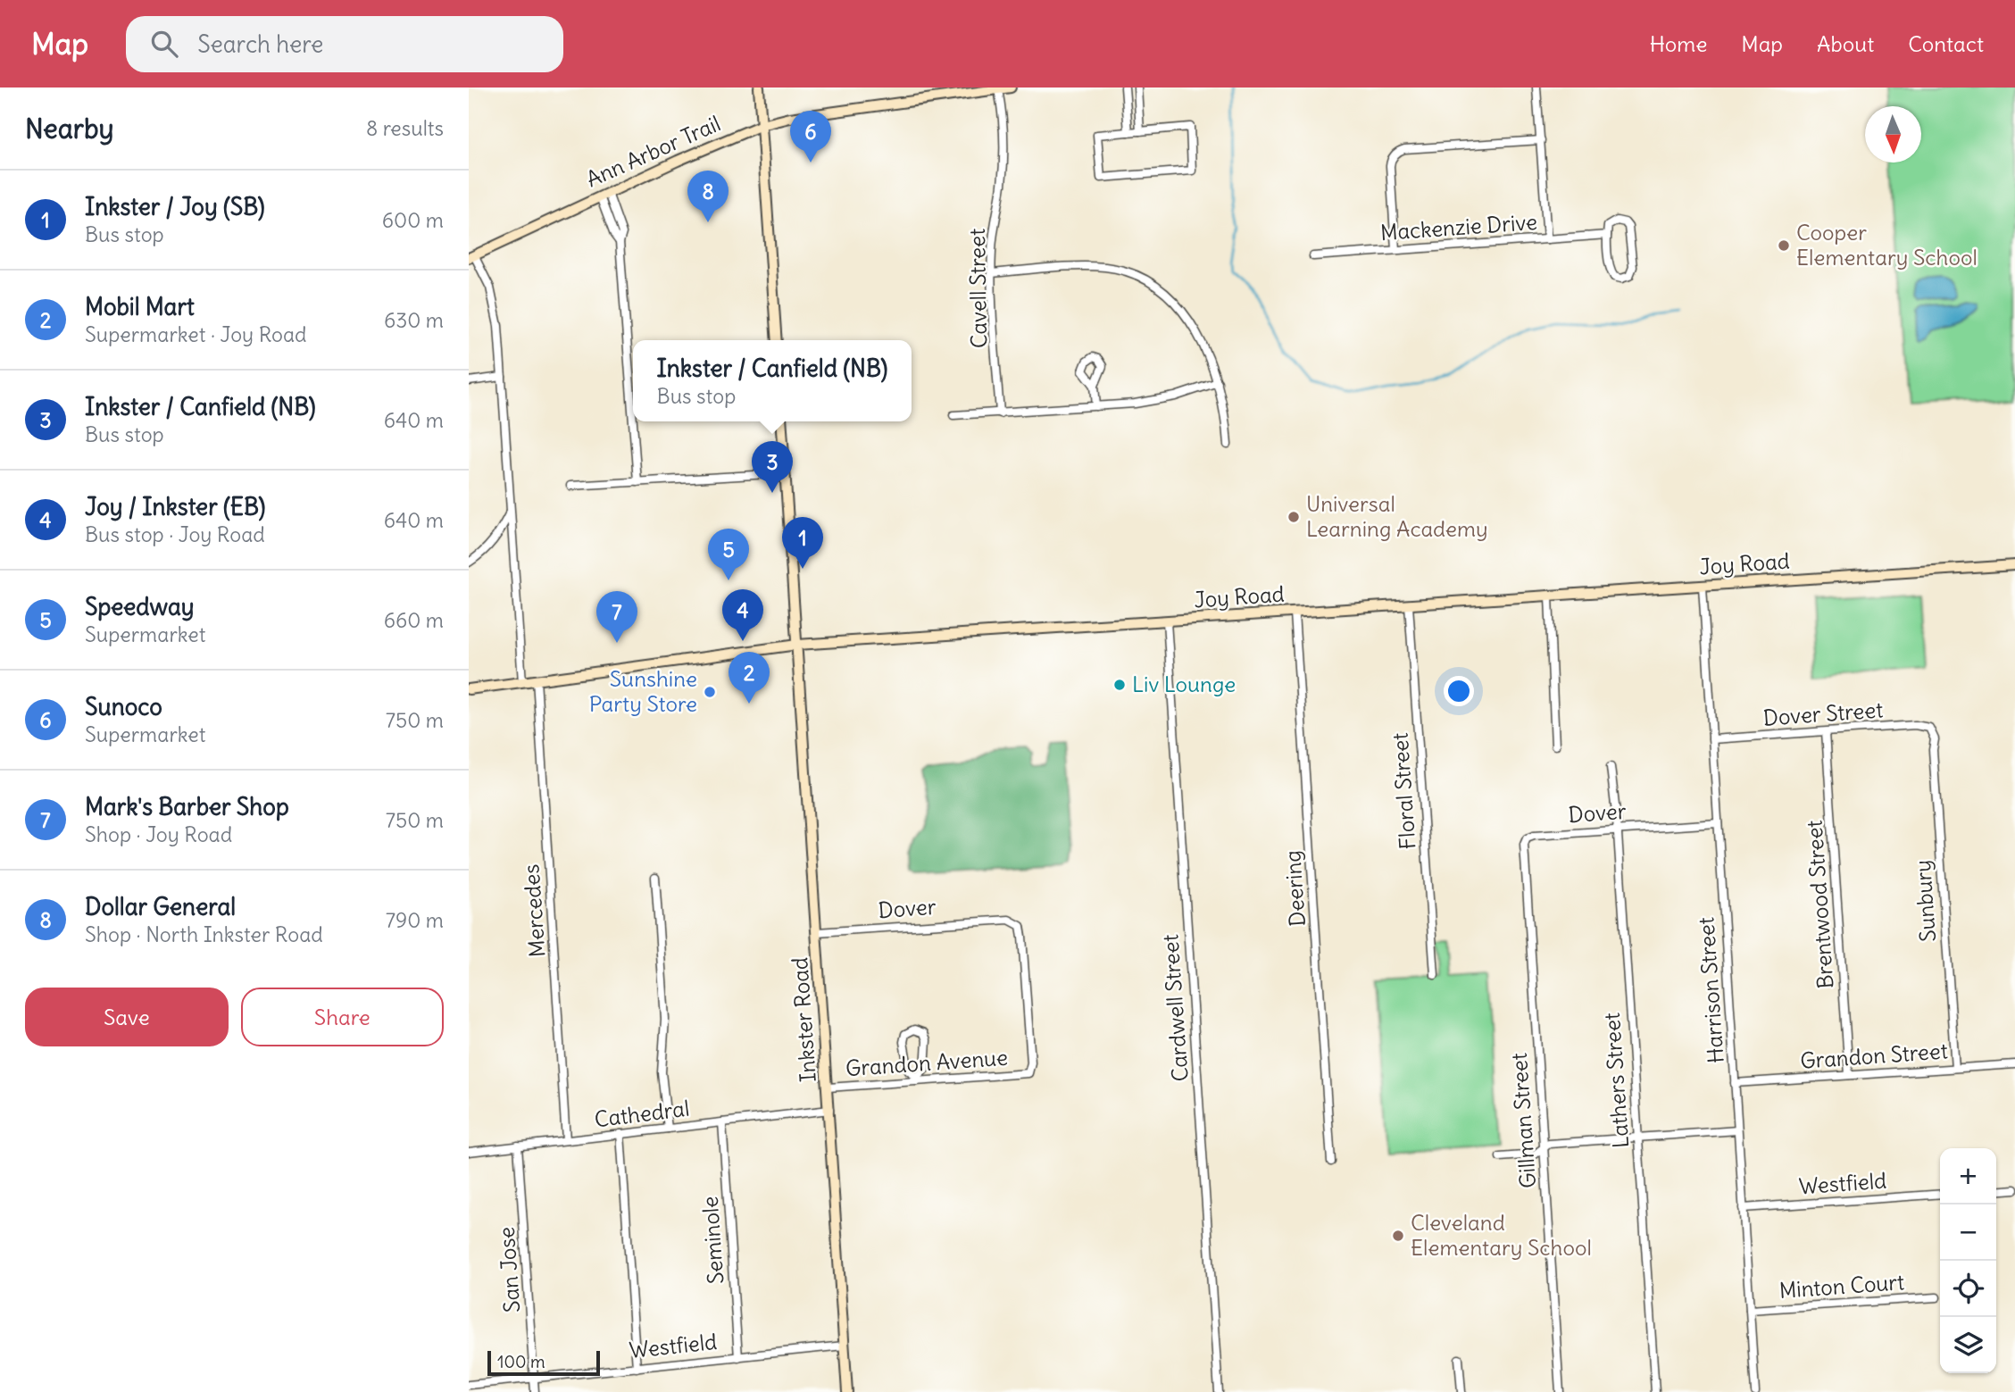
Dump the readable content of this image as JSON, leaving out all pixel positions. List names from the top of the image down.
{
  "streets": {
    "main road": ["Ann Arbor Trail", "Joy Road", "Inkster Road"],
    "street": [
      "Mackenzie Drive",
      "Cavell Street",
      "Dover Street",
      "Floral Street",
      "Dover",
      "Deering",
      "Sunbury",
      "Brentwood Street",
      "Mercedes",
      "Harrison Street",
      "Cardwell Street",
      "Grandon Street",
      "Grandon Avenue",
      "Lathers Street",
      "Cathedral",
      "Gillman Street",
      "Westfield",
      "Seminole",
      "San Jose",
      "Minton Court"
    ]
  },
  "crossings": [
    ["Ann Arbor Trail", "Cavell Street"],
    ["Joy Road", "Floral Street"],
    ["Joy Road", "Deering"],
    ["Joy Road", "Mercedes"],
    ["Joy Road", "Harrison Street"],
    ["Joy Road", "Cardwell Street"],
    ["Joy Road", "Inkster Road"],
    ["Dover Street", "Sunbury"],
    ["Dover Street", "Brentwood Street"],
    ["Dover Street", "Harrison Street"],
    ["Dover", "Harrison Street"],
    ["Dover", "Inkster Road"],
    ["Dover", "Grandon Avenue"],
    ["Dover", "Lathers Street"],
    ["Dover", "Gillman Street"],
    ["Sunbury", "Grandon Street"],
    ["Brentwood Street", "Grandon Street"],
    ["Mercedes", "Cathedral"],
    ["Harrison Street", "Grandon Street"],
    ["Harrison Street", "Westfield"],
    ["Harrison Street", "Minton Court"],
    ["Inkster Road", "Grandon Avenue"],
    ["Inkster Road", "Cathedral"],
    ["Inkster Road", "Westfield"],
    ["Cathedral", "Seminole"],
    ["Cathedral", "San Jose"],
    ["Westfield", "Seminole"],
    ["Westfield", "San Jose"]
  ],
  "places": [
    "Cooper Elementary School",
    "Universal Learning Academy",
    "Liv Lounge",
    "Sunshine Party Store",
    "Cleveland Elementary School"
  ],
  "scale_bar": "100 m",
  "north": "bottom",
  "page": {
    "header": "Map",
    "search": "Search here",
    "nav": [
      "Home",
      "Map",
      "About",
      "Contact"
    ],
    "heading": ["Nearby", "8 results"],
    "pins": [
      "6",
      "8",
      "3",
      "1",
      "5",
      "4",
      "7",
      "2"
    ],
    "list": [
      {
        "mark": "1",
        "name": "Inkster / Joy (SB)",
        "note": "Bus stop",
        "value": "600 m"
      },
      {
        "mark": "2",
        "name": "Mobil Mart",
        "note": "Supermarket · Joy Road",
        "value": "630 m"
      },
      {
        "mark": "3",
        "name": "Inkster / Canfield (NB)",
        "note": "Bus stop",
        "value": "640 m"
      },
      {
        "mark": "4",
        "name": "Joy / Inkster (EB)",
        "note": "Bus stop · Joy Road",
        "value": "640 m"
      },
      {
        "mark": "5",
        "name": "Speedway",
        "note": "Supermarket",
        "value": "660 m"
      },
      {
        "mark": "6",
        "name": "Sunoco",
        "note": "Supermarket",
        "value": "750 m"
      },
      {
        "mark": "7",
        "name": "Mark's Barber Shop",
        "note": "Shop · Joy Road",
        "value": "750 m"
      },
      {
        "mark": "8",
        "name": "Dollar General",
        "note": "Shop · North Inkster Road",
        "value": "790 m"
      }
    ],
    "popup": ["Inkster / Canfield (NB)", "Bus stop"],
    "buttons": ["Save", "Share"],
    "map_buttons": ["+", "−"],
    "scale": "100 m"
  }
}
